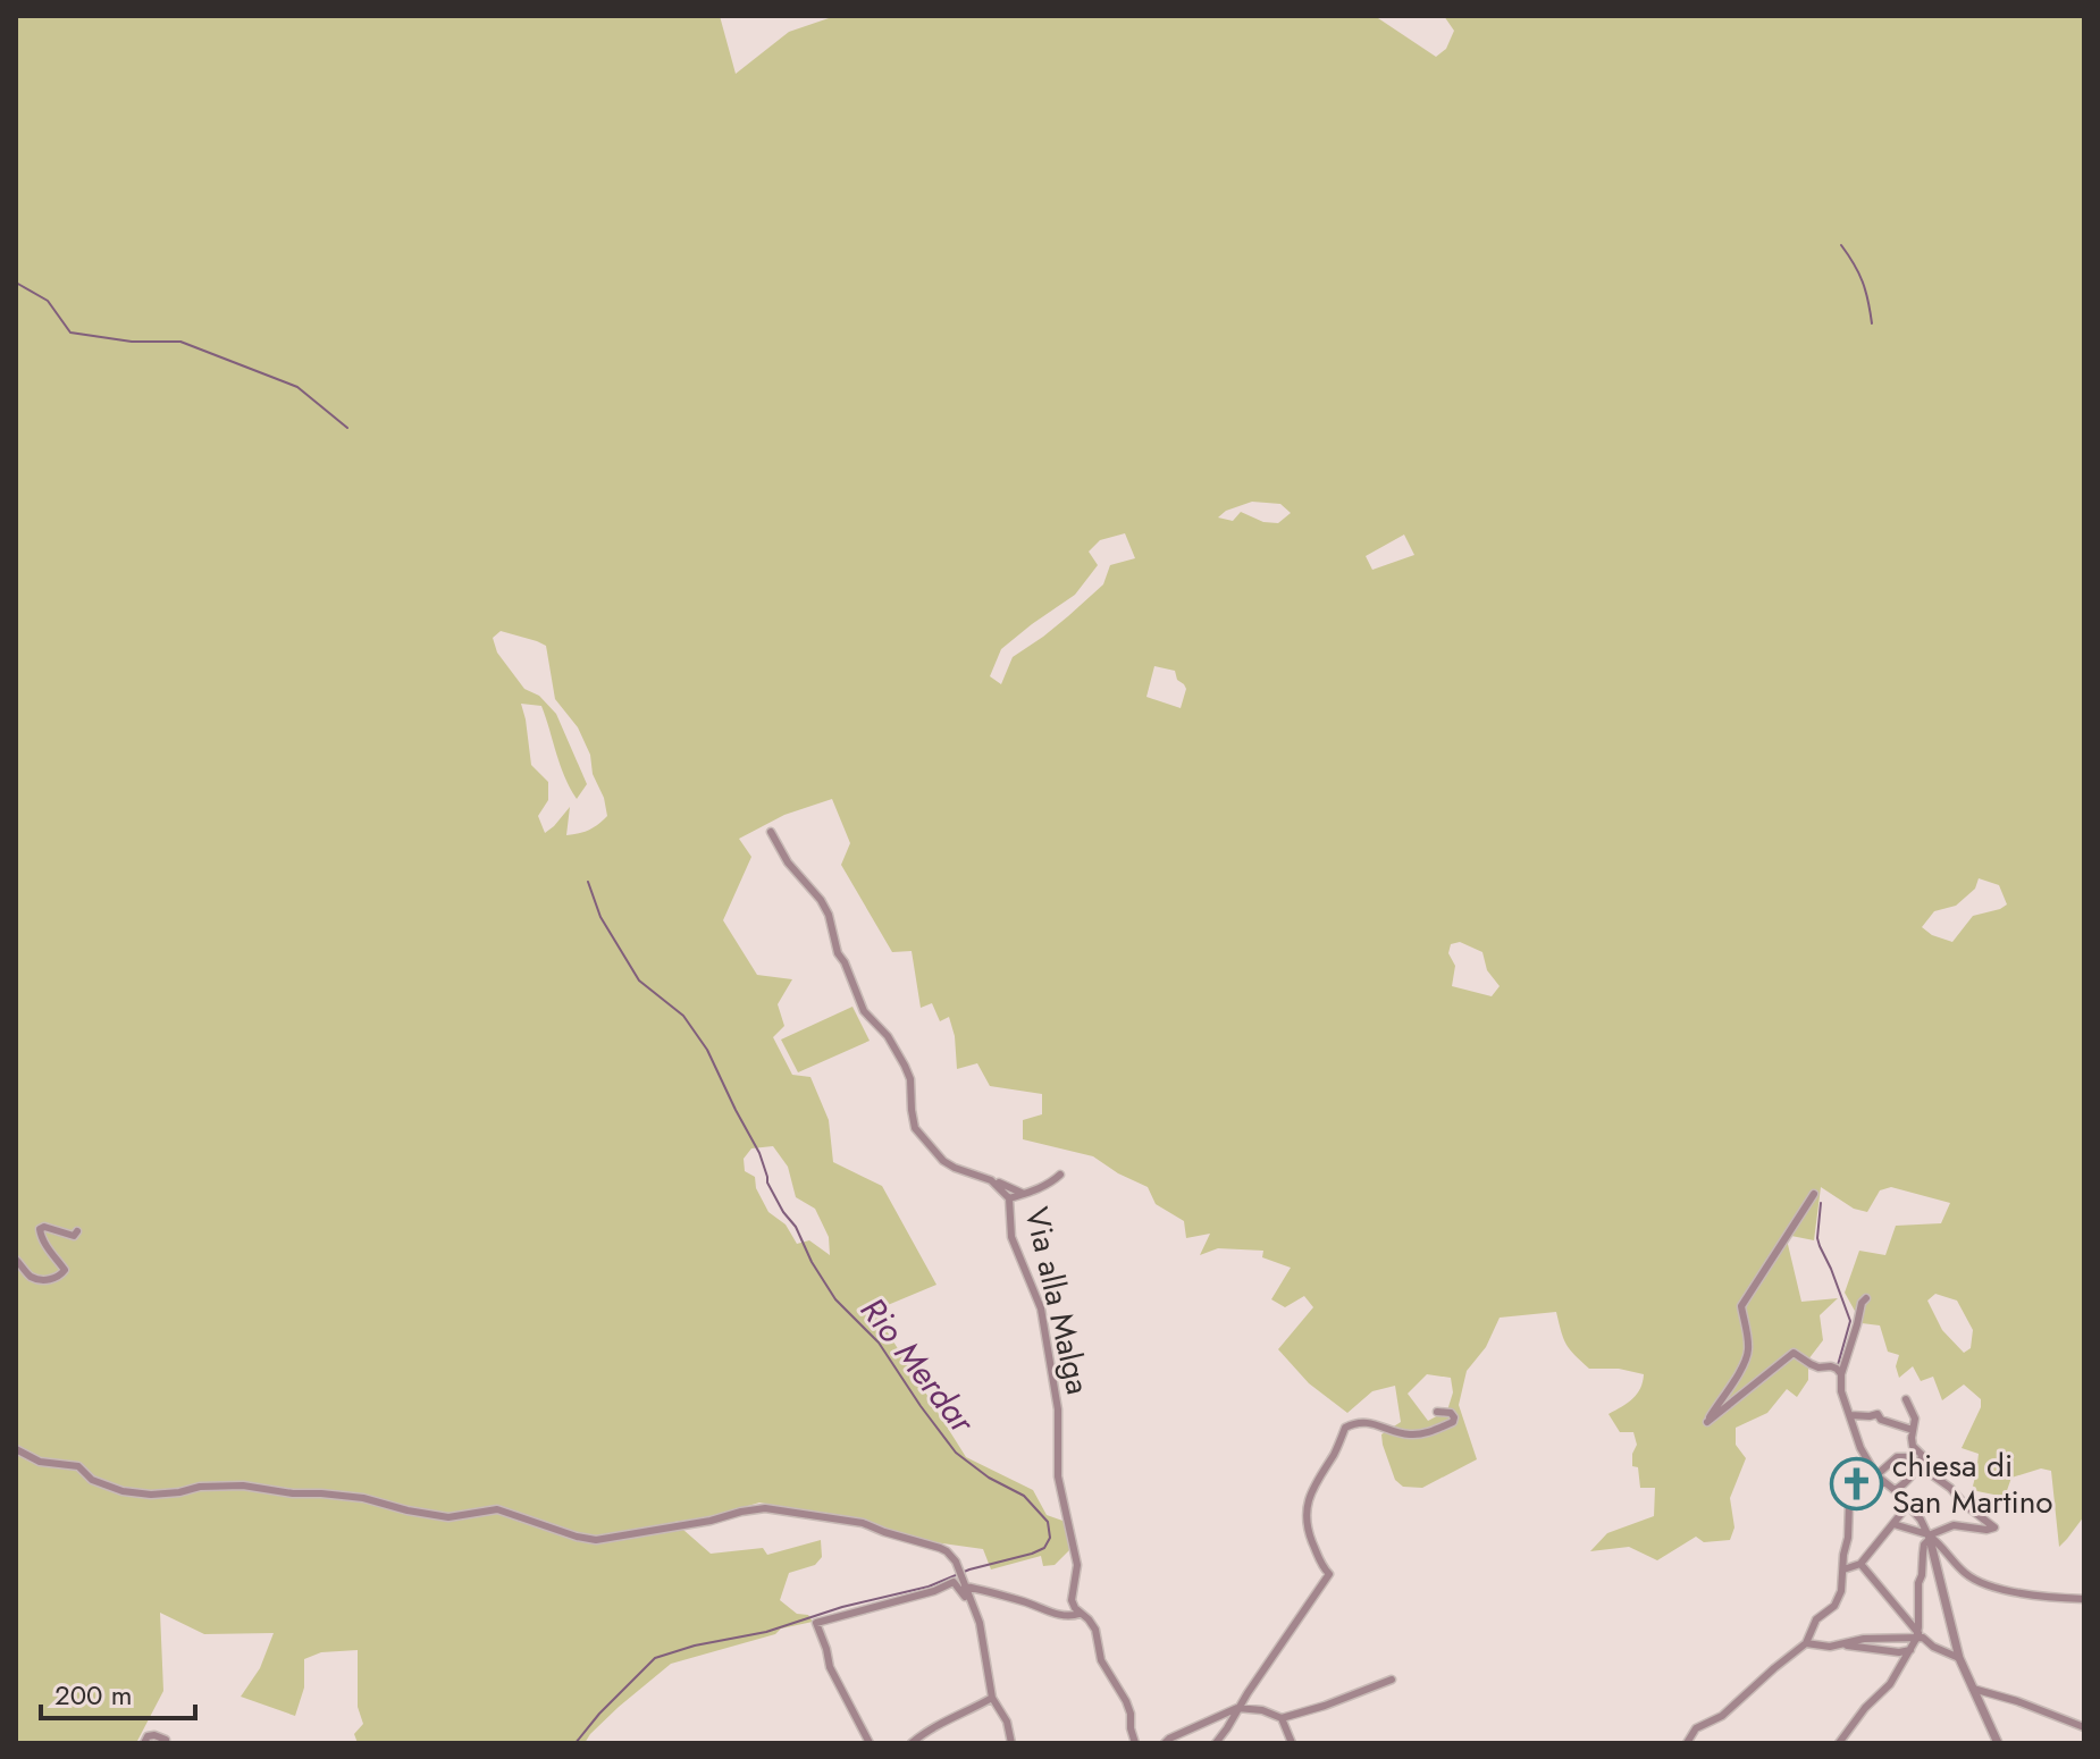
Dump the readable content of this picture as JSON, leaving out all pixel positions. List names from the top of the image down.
{
  "streets": {
    "street": ["Via alla Malga"]
  },
  "water": ["Rio Merdar"],
  "places": {
    "church": ["chiesa di San Martino"]
  },
  "scale_bar": "200 m"
}
